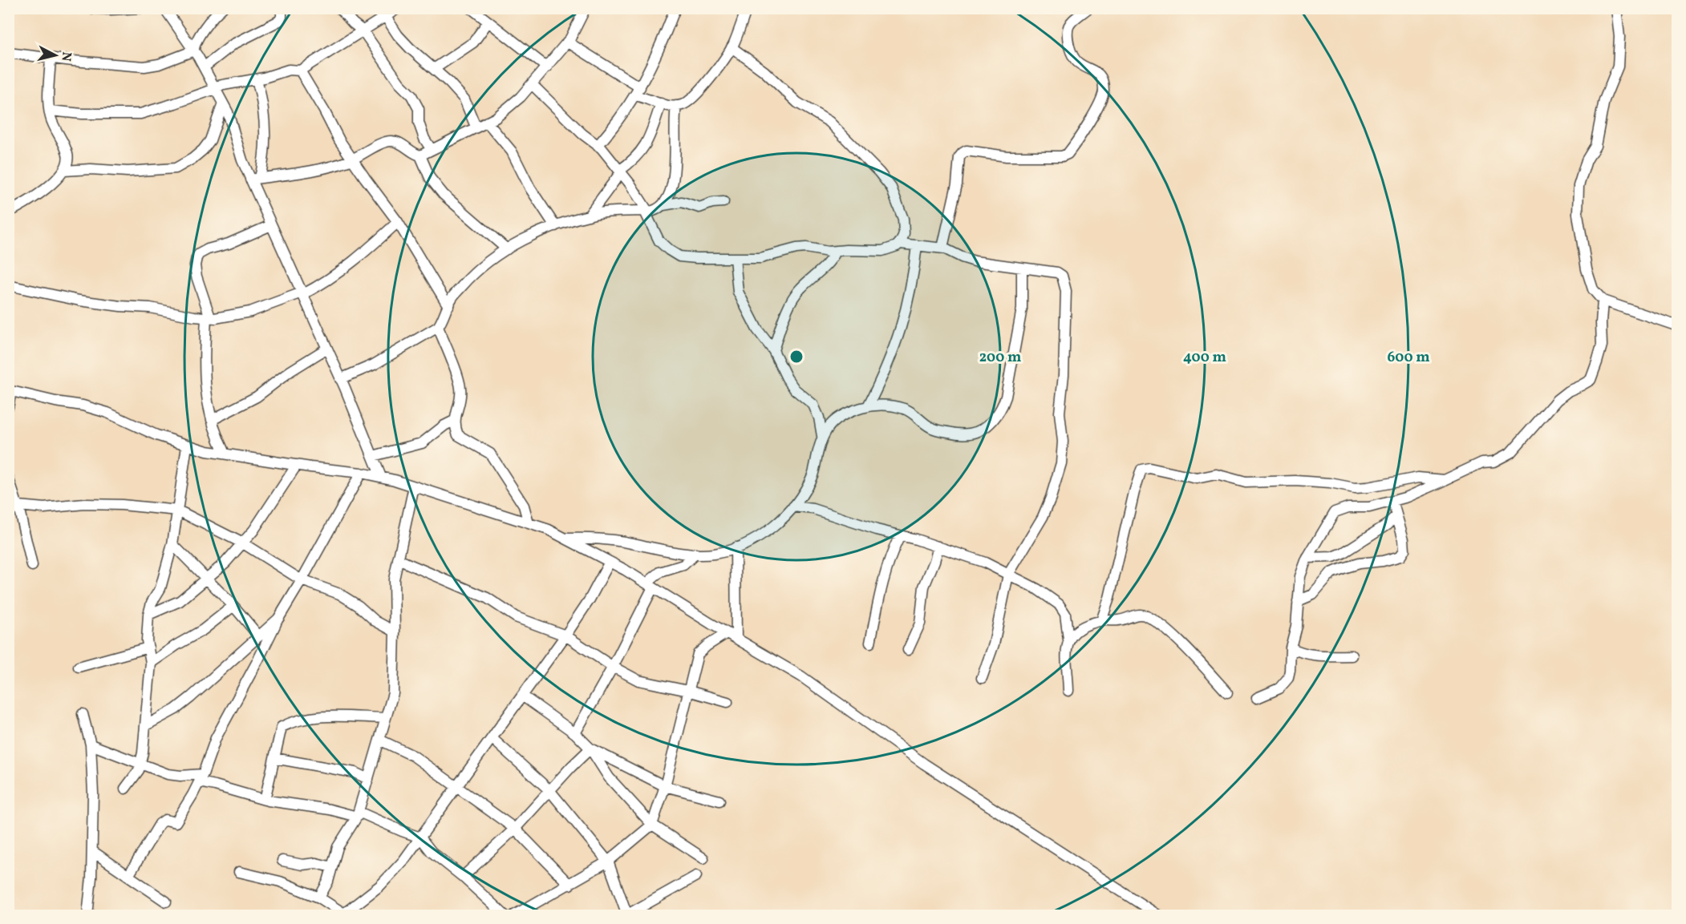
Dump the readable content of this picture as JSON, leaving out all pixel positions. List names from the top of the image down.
{
  "north": "right",
  "rings": ["200 m", "400 m", "600 m"]
}
